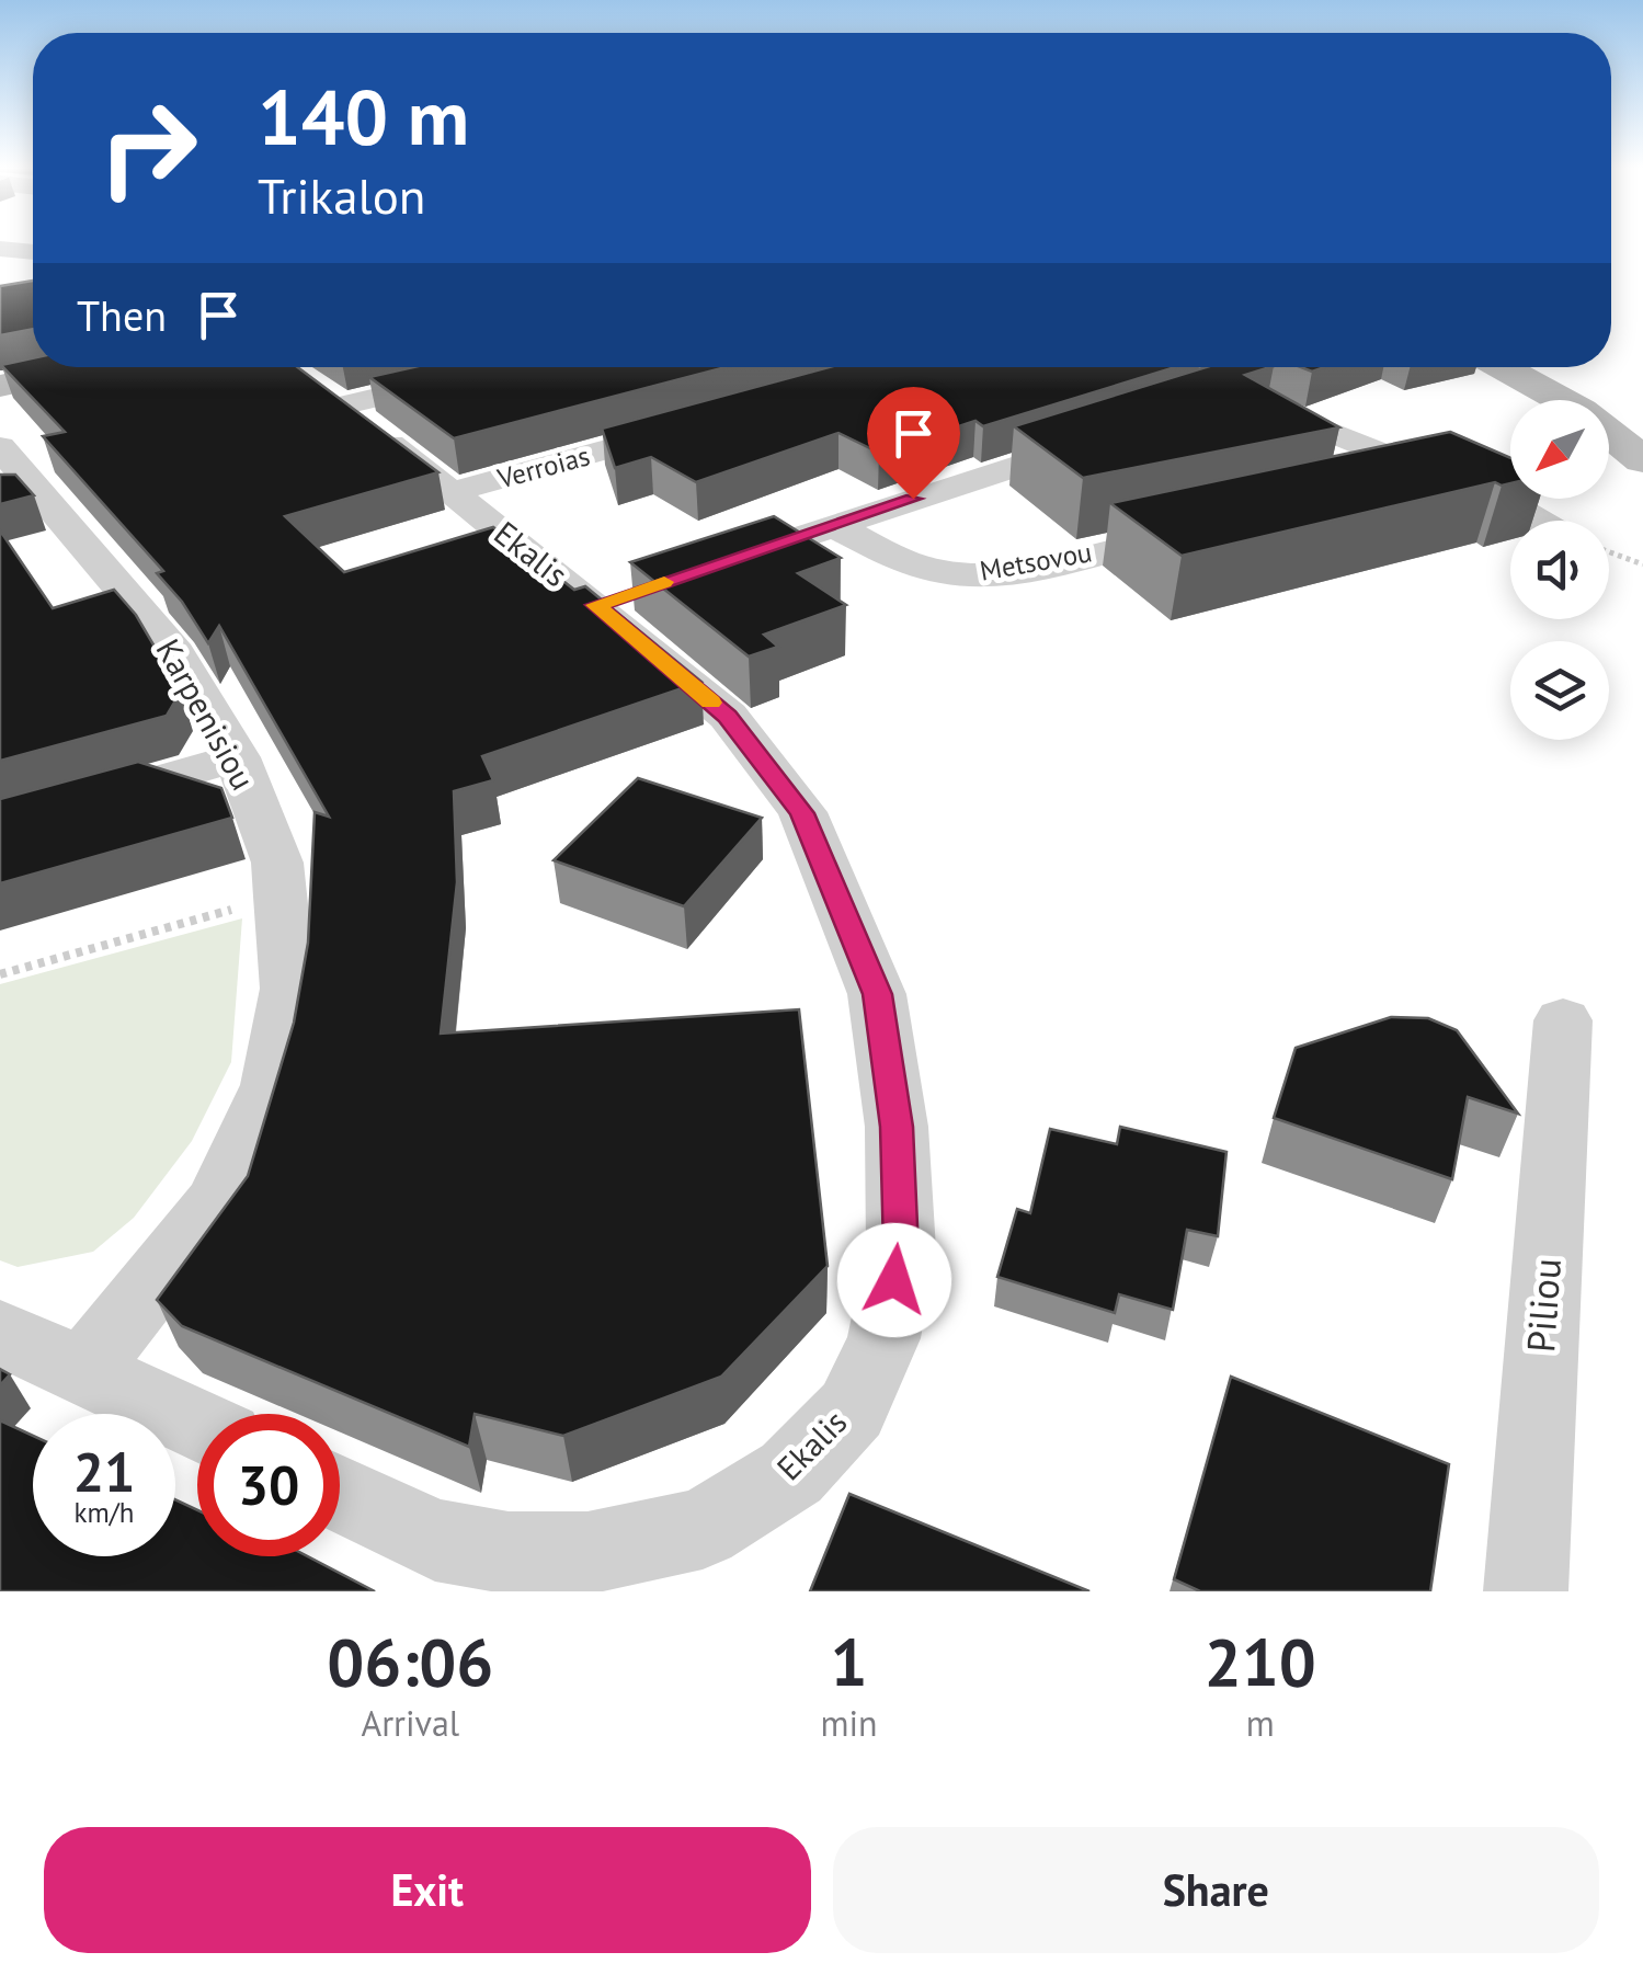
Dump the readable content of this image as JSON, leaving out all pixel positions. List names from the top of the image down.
{
  "streets": {
    "street": [
      "Verroias",
      "Ekalis",
      "Metsovou",
      "Karpenisiou",
      "Piliou"
    ]
  },
  "crossings": [
    ["Verroias", "Ekalis"]
  ],
  "north": "bottom left",
  "page": {
    "turn": ["140 m", "Trikalon"],
    "then": "Then",
    "speed": "21 km/h",
    "limit": "30",
    "eta": [
      "06:06",
      "Arrival",
      "1",
      "min",
      "210",
      "m"
    ],
    "buttons": ["Exit", "Share"]
  }
}
